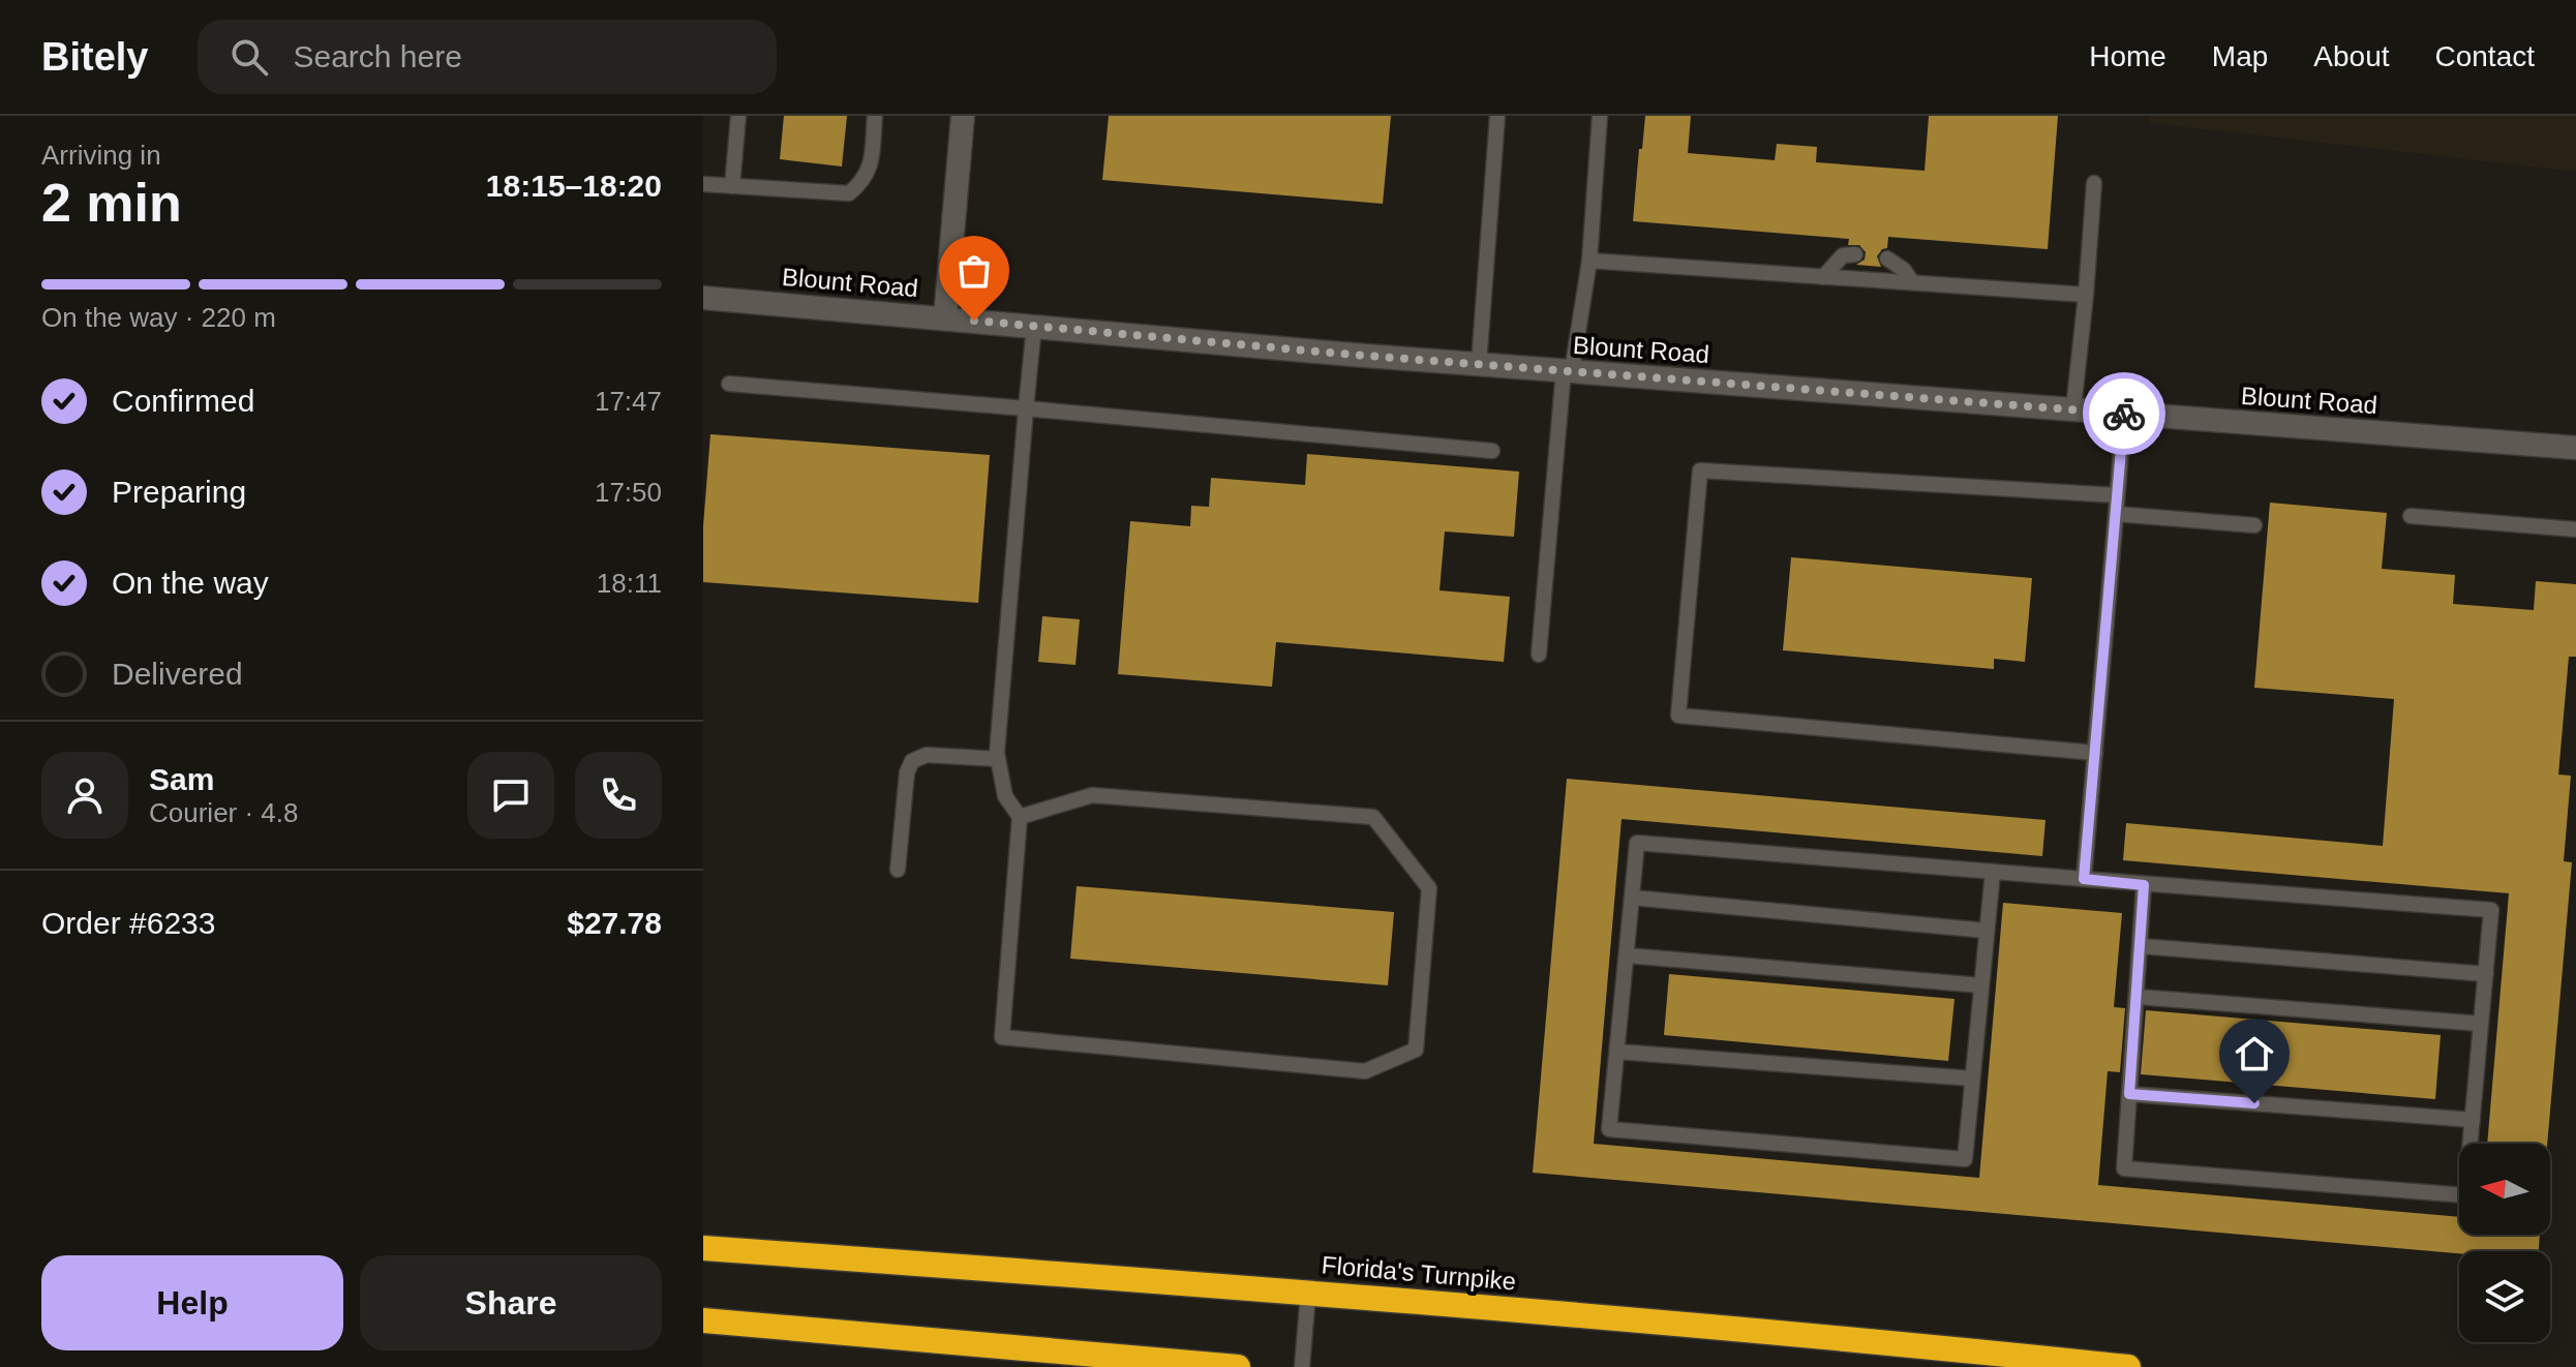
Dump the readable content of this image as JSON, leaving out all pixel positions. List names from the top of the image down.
{
  "streets": {
    "highway": ["Florida's Turnpike"],
    "street": ["Blount Road"]
  },
  "north": "left",
  "page": {
    "header": "Bitely",
    "search": "Search here",
    "nav": [
      "Home",
      "Map",
      "About",
      "Contact"
    ],
    "heading": ["2 min", "Arriving in", "18:15–18:20"],
    "panel": [
      "Sam",
      "Courier · 4.8",
      "Order #6233",
      "$27.78"
    ],
    "bar": "On the way · 220 m",
    "list": [
      ["Confirmed", "17:47"],
      ["Preparing", "17:50"],
      ["On the way", "18:11"],
      "Delivered"
    ],
    "buttons": ["Help", "Share"]
  }
}
